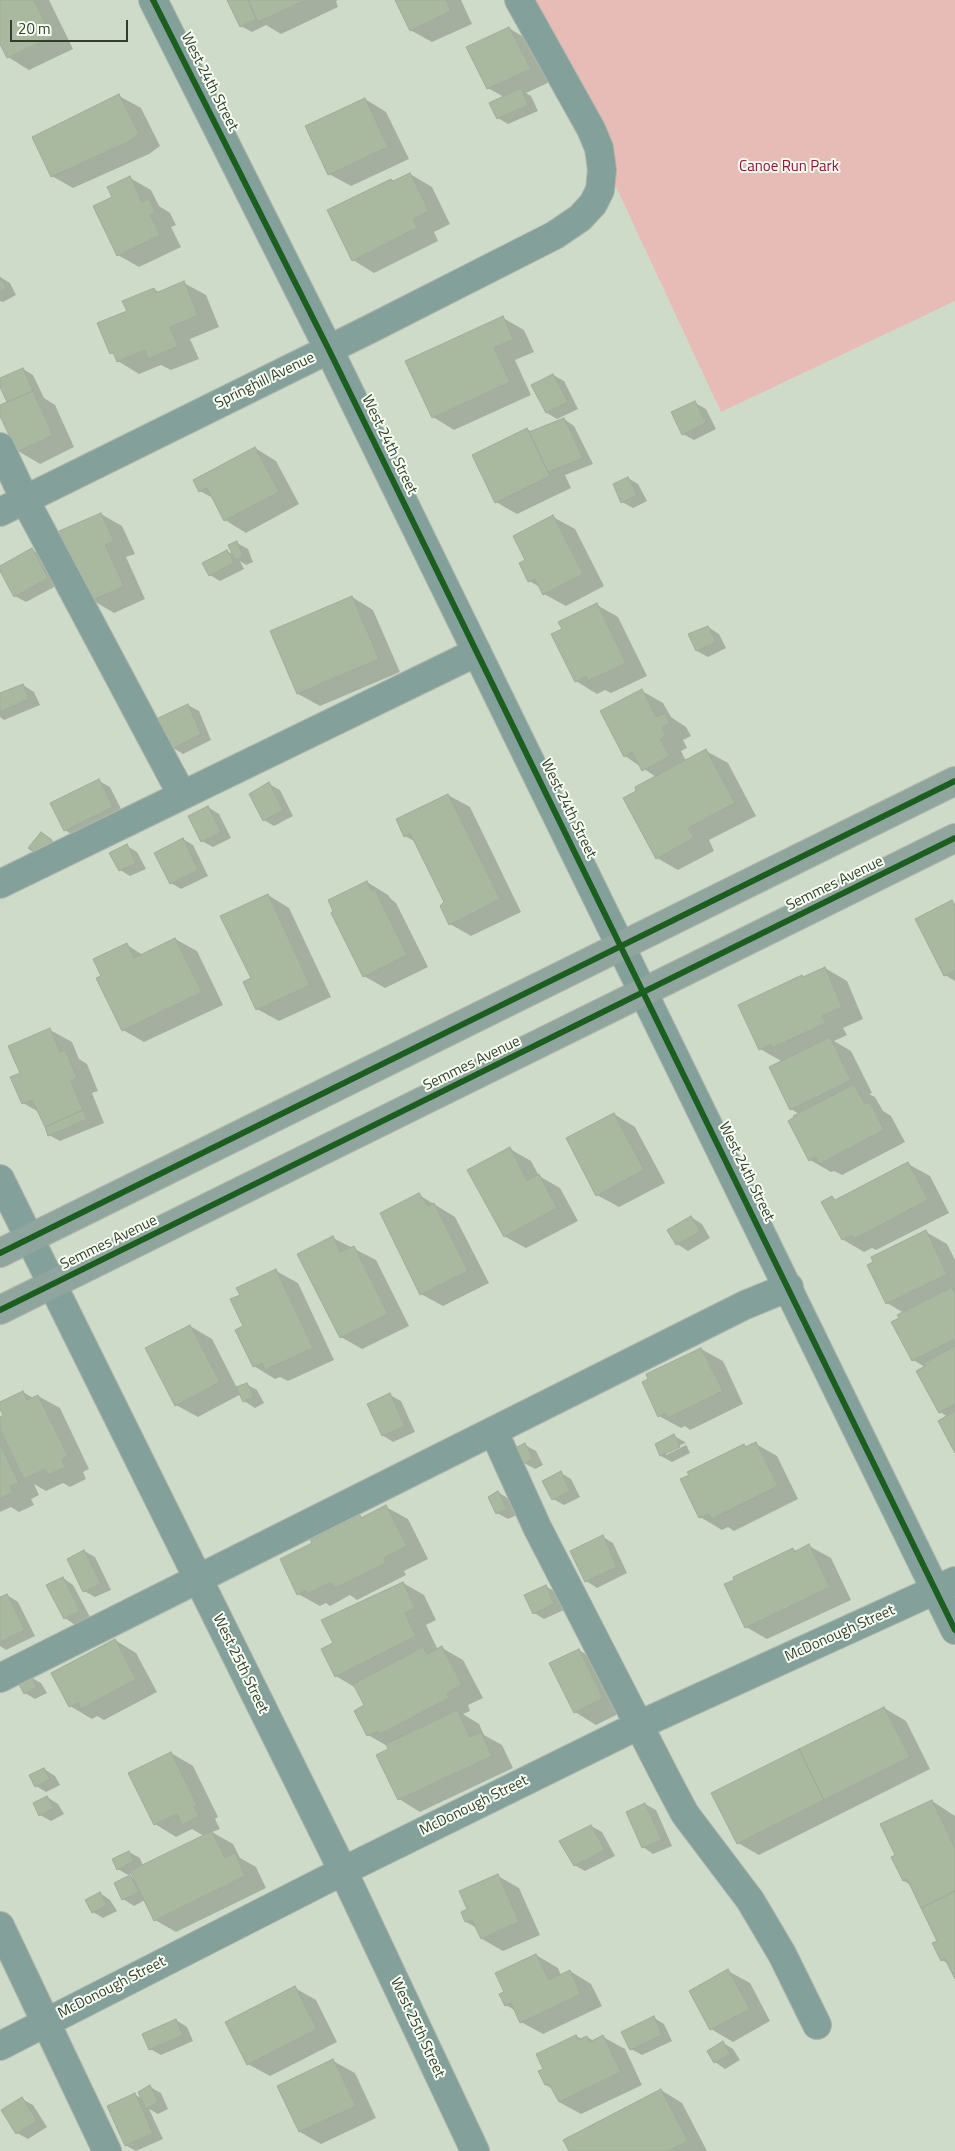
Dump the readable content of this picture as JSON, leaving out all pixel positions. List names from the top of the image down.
{
  "streets": {
    "main road": ["Semmes Avenue"],
    "street": [
      "West 24th Street",
      "Springhill Avenue",
      "McDonough Street",
      "West 25th Street"
    ]
  },
  "crossings": [
    ["West 24th Street", "Springhill Avenue"],
    ["West 24th Street", "Semmes Avenue"],
    ["West 24th Street", "McDonough Street"],
    ["Semmes Avenue", "West 25th Street"],
    ["McDonough Street", "West 25th Street"]
  ],
  "parks": ["Canoe Run Park"],
  "scale_bar": "20 m"
}
